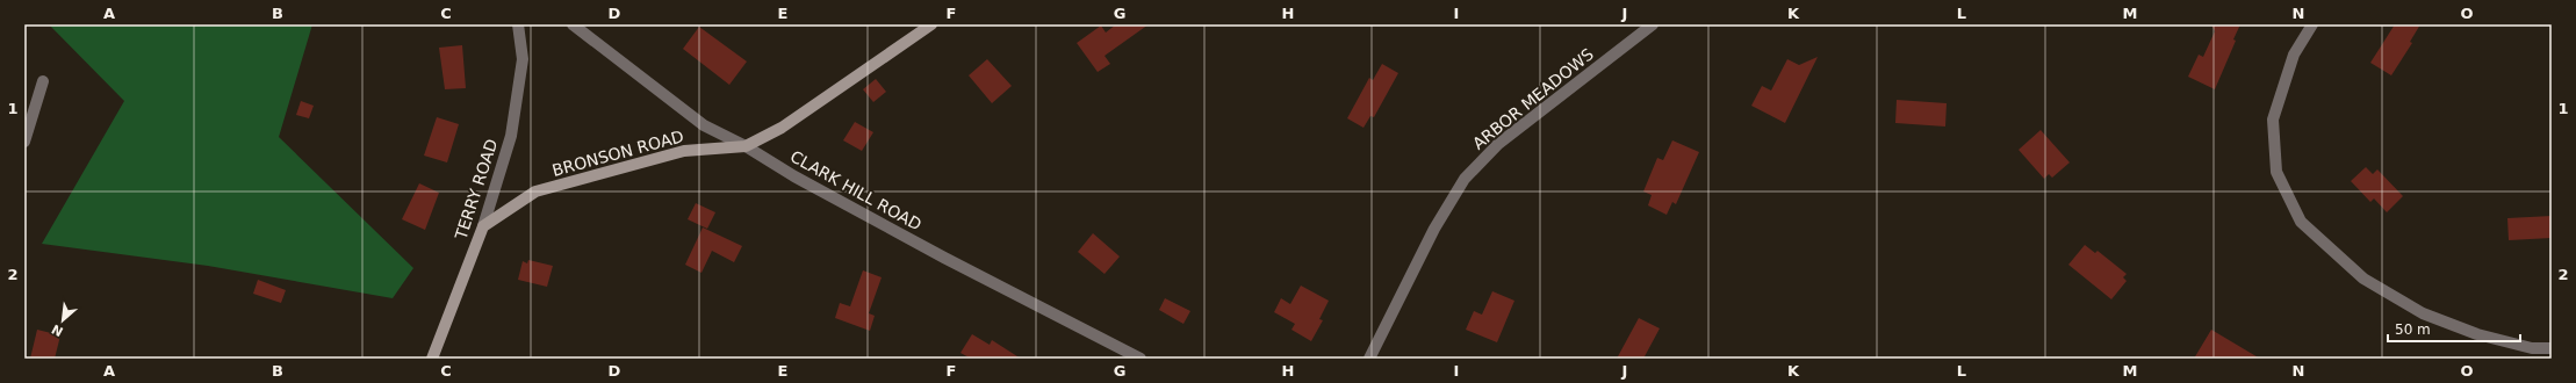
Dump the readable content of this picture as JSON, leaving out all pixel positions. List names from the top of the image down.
{
  "streets": {
    "street": [
      "ARBOR MEADOWS",
      "BRONSON ROAD",
      "TERRY ROAD",
      "CLARK HILL ROAD"
    ]
  },
  "crossings": [
    ["BRONSON ROAD", "TERRY ROAD"],
    ["BRONSON ROAD", "CLARK HILL ROAD"]
  ],
  "scale_bar": "50 m",
  "north": "bottom left",
  "grid": {
    "columns": [
      "A",
      "B",
      "C",
      "D",
      "E",
      "F",
      "G",
      "H",
      "I",
      "J",
      "K",
      "L",
      "M",
      "N",
      "O"
    ],
    "rows": ["1", "2"]
  }
}
